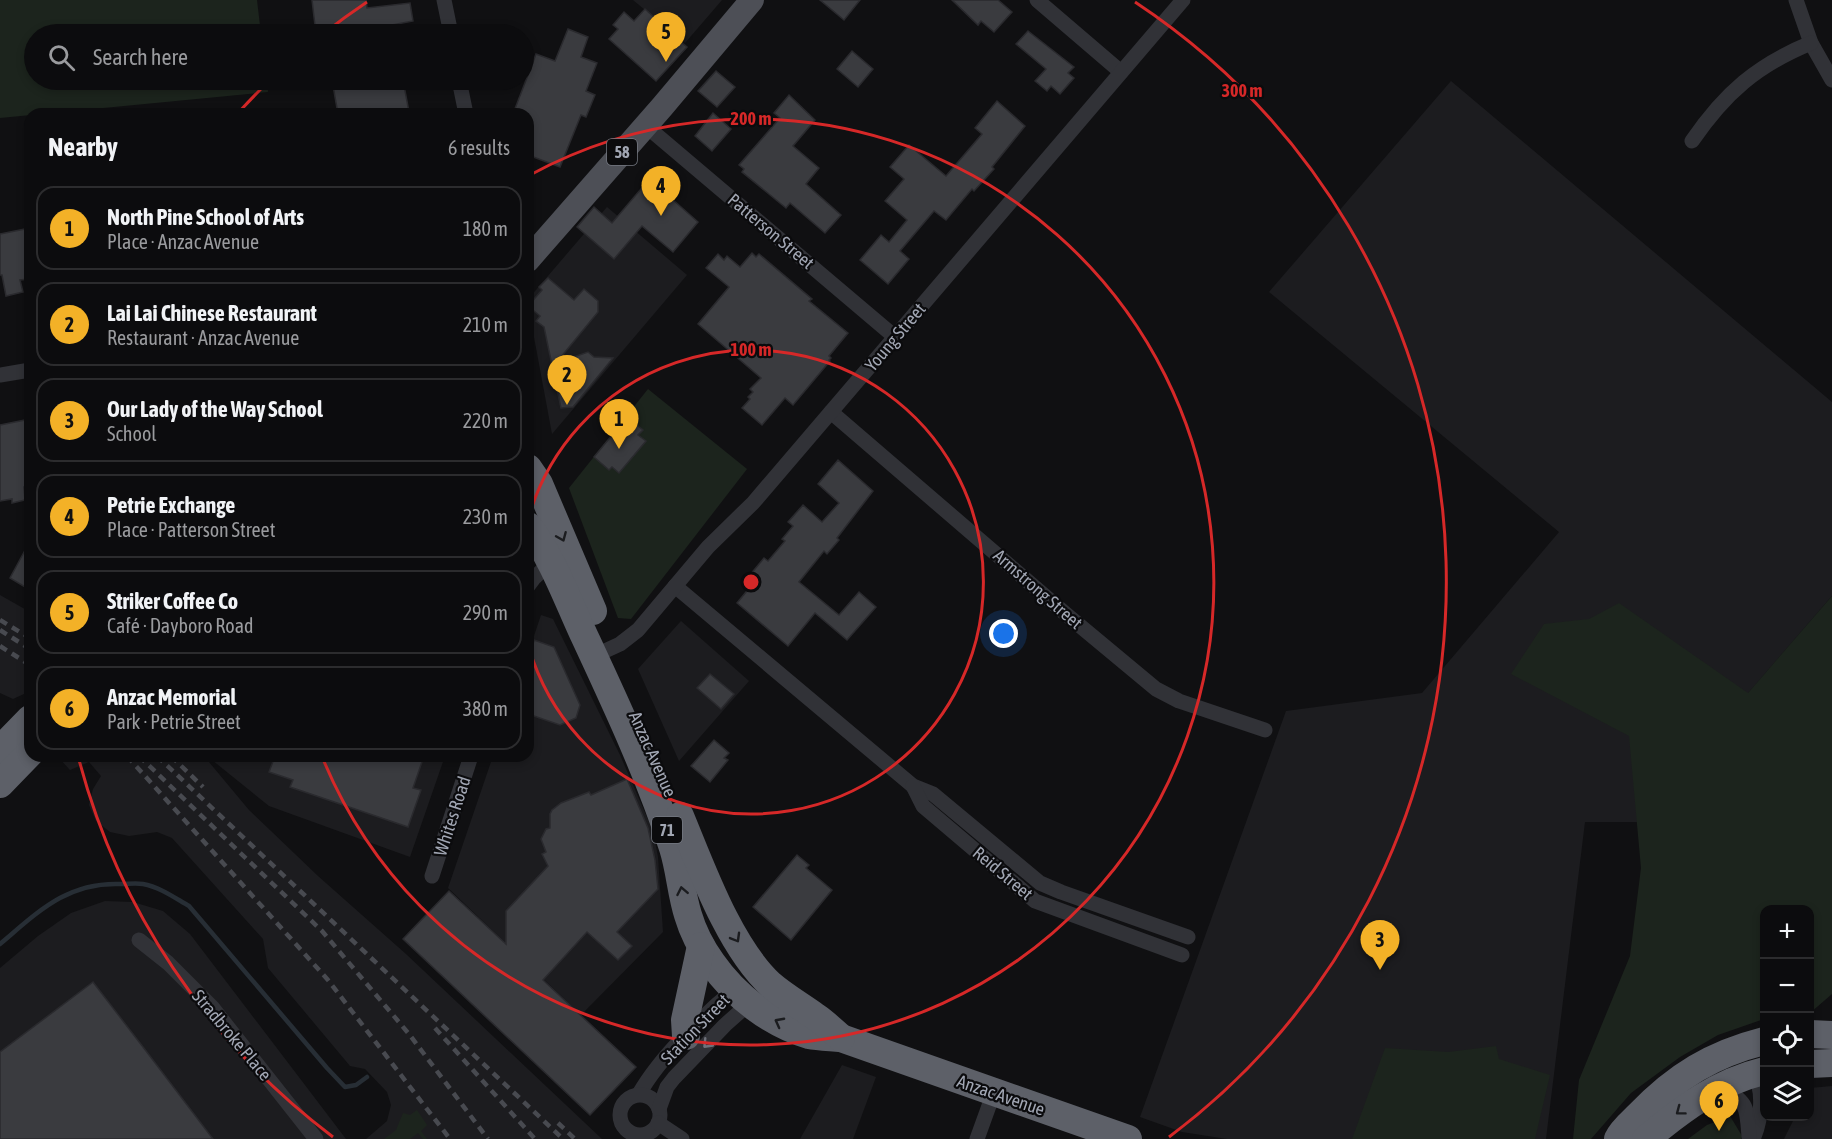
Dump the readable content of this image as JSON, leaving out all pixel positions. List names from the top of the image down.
{
  "streets": {
    "highway": ["Anzac Avenue", "71"],
    "main road": ["58"],
    "street": [
      "Patterson Street",
      "Young Street",
      "Armstrong Street",
      "Whites Road",
      "Reid Street",
      "Station Street",
      "Stradbroke Place"
    ]
  },
  "crossings": [
    ["58", "Patterson Street"],
    ["Patterson Street", "Young Street"],
    ["Young Street", "Armstrong Street"],
    ["Young Street", "Anzac Avenue"],
    ["Young Street", "Reid Street"],
    ["Anzac Avenue", "Station Street"]
  ],
  "page": {
    "pins": [
      "5",
      "4",
      "2",
      "1",
      "3",
      "6"
    ],
    "search": "Search here",
    "heading": ["Nearby", "6 results"],
    "list": [
      {
        "mark": "1",
        "name": "North Pine School of Arts",
        "note": "Place · Anzac Avenue",
        "value": "180 m"
      },
      {
        "mark": "2",
        "name": "Lai Lai Chinese Restaurant",
        "note": "Restaurant · Anzac Avenue",
        "value": "210 m"
      },
      {
        "mark": "3",
        "name": "Our Lady of the Way School",
        "note": "School",
        "value": "220 m"
      },
      {
        "mark": "4",
        "name": "Petrie Exchange",
        "note": "Place · Patterson Street",
        "value": "230 m"
      },
      {
        "mark": "5",
        "name": "Striker Coffee Co",
        "note": "Café · Dayboro Road",
        "value": "290 m"
      },
      {
        "mark": "6",
        "name": "Anzac Memorial",
        "note": "Park · Petrie Street",
        "value": "380 m"
      }
    ],
    "map_buttons": ["+", "−"]
  },
  "rings": ["300 m", "200 m", "100 m"]
}
